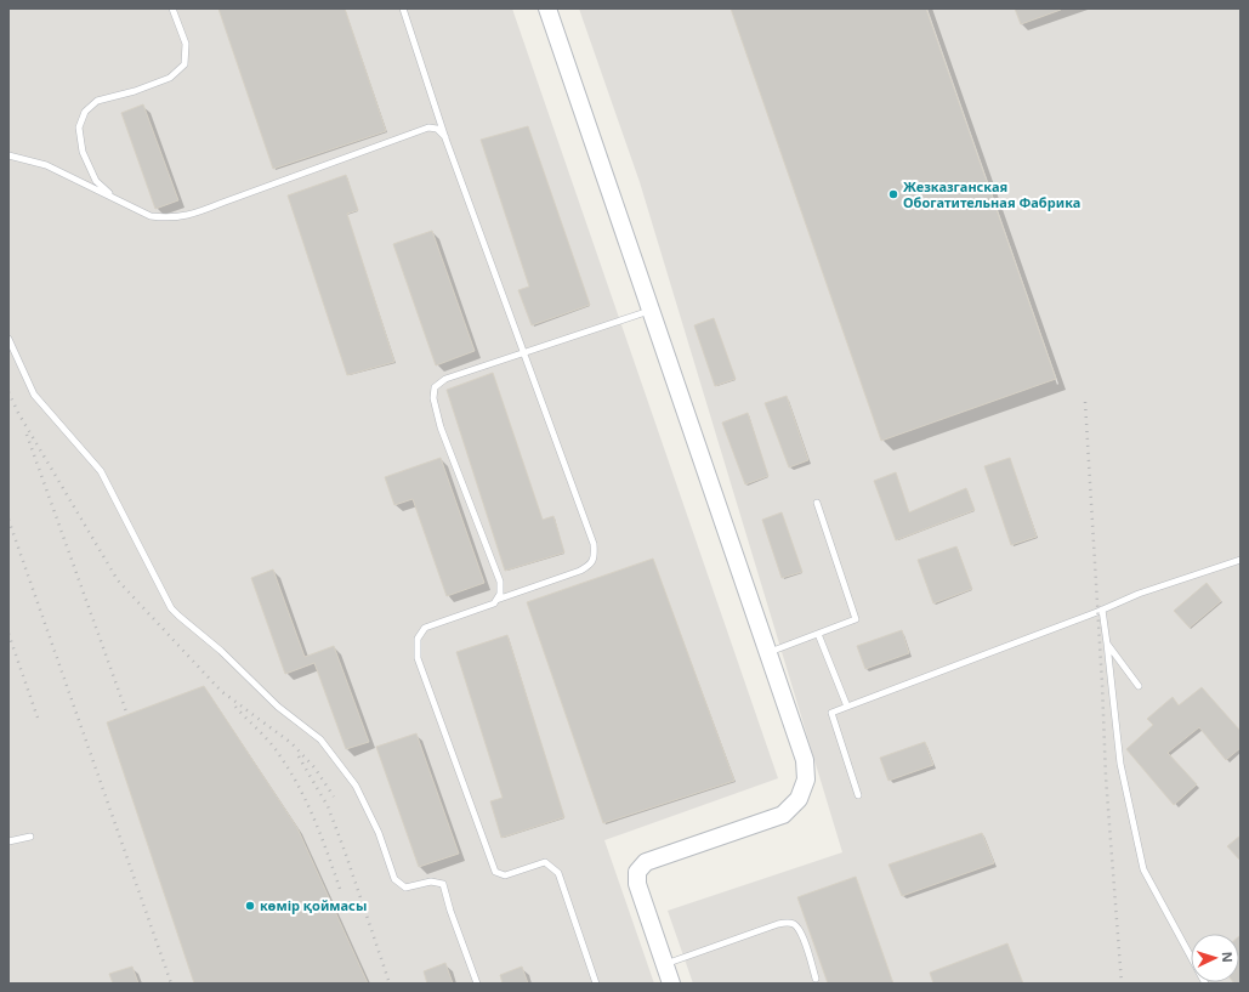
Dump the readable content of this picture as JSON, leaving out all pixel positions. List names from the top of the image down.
{
  "places": ["Жезказганская Обогатительная Фабрика", "көмір қоймасы"],
  "north": "right"
}
